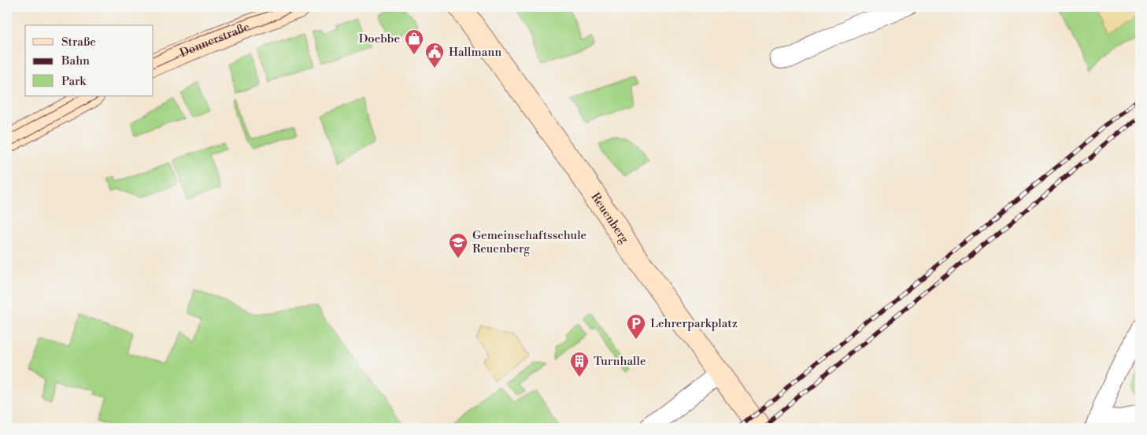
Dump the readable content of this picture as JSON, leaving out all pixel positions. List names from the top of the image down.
{
  "streets": {
    "main road": ["Donnerstraße", "Reuenberg"]
  },
  "places": {
    "shop": ["Doebbe"],
    "public building": ["Hallmann"],
    "school or university": ["Gemeinschaftsschule Reuenberg"],
    "parking": ["Lehrerparkplatz"],
    "building": ["Turnhalle"]
  },
  "legend": ["Straße", "Bahn", "Park"]
}
